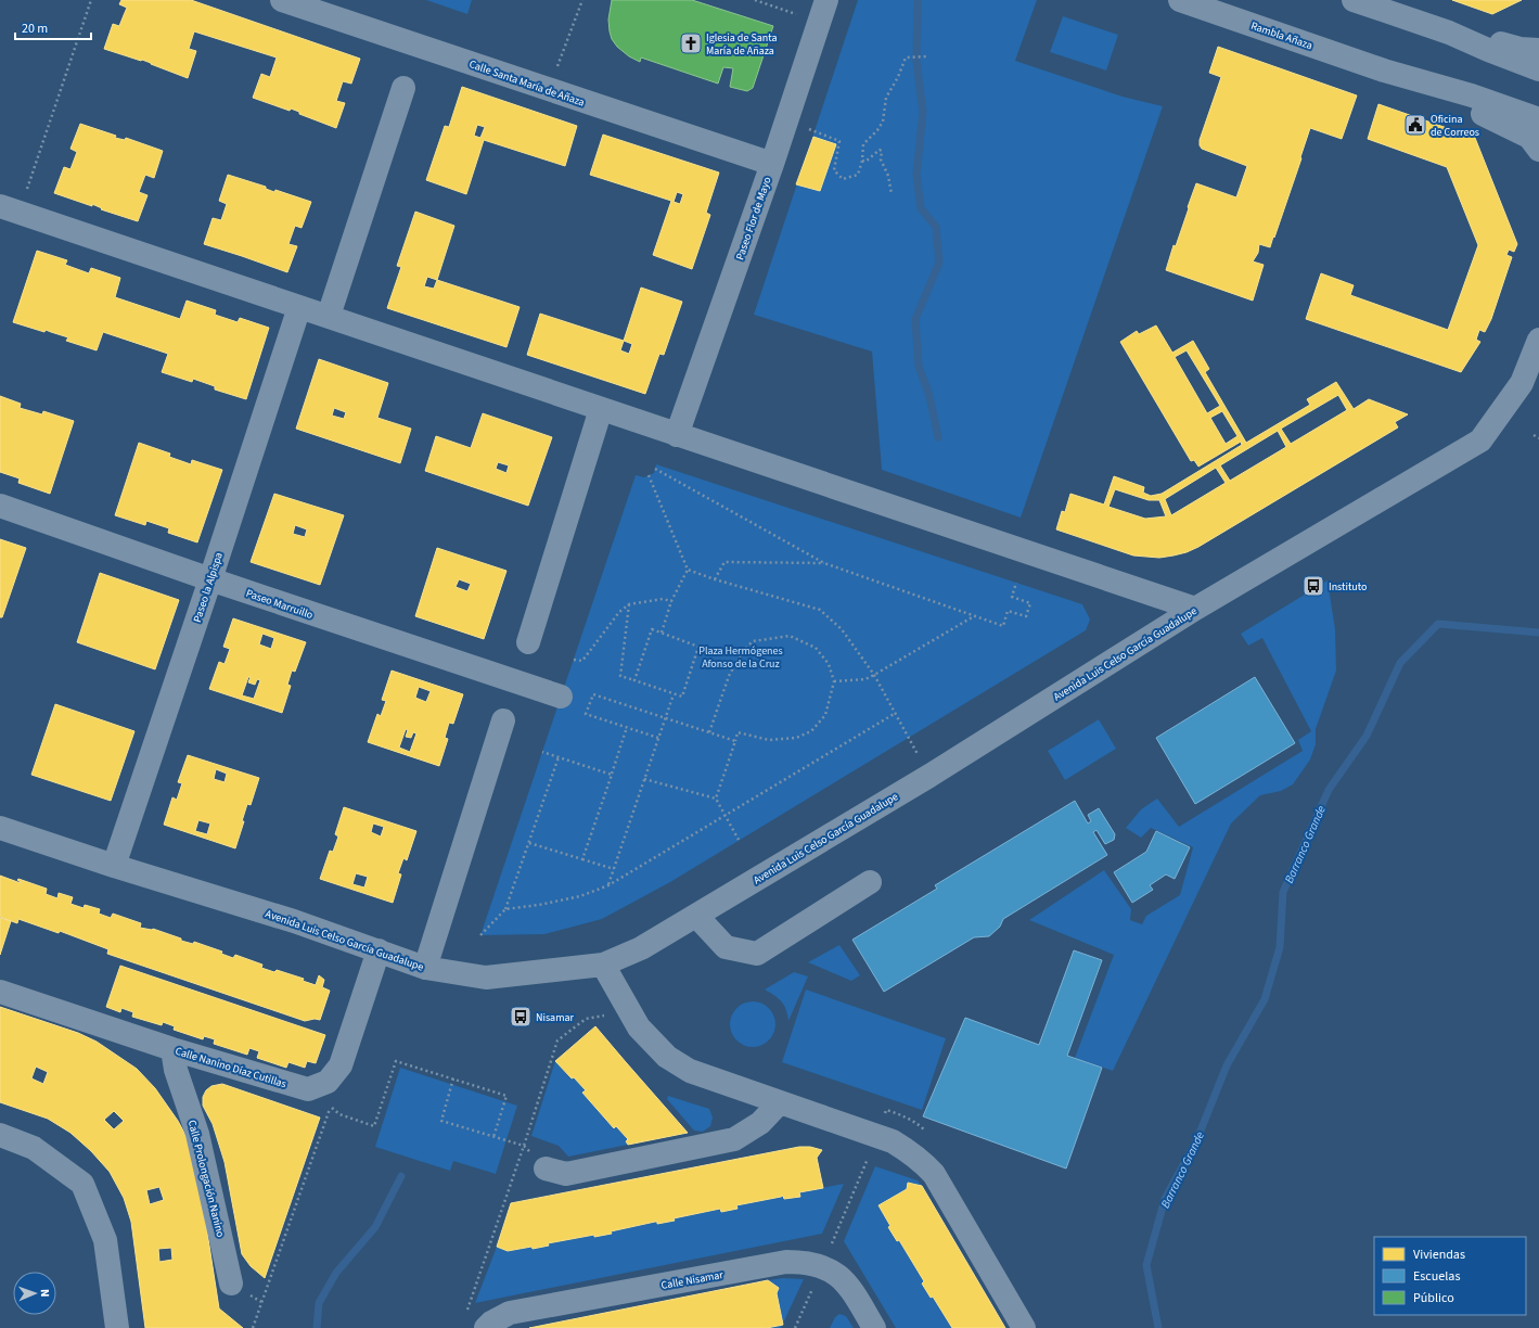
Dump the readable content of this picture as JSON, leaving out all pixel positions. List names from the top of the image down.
{
  "streets": {
    "street": [
      "Rambla Añaza",
      "Calle Santa María de Añaza",
      "Paseo Flor de Mayo",
      "Paseo la Alpispa",
      "Paseo Marruillo",
      "Avenida Luis Celso García Guadalupe",
      "Calle Nanino Díaz Cutillas",
      "Calle Prolongación Nanino",
      "Calle Nisamar"
    ]
  },
  "crossings": [
    ["Calle Santa María de Añaza", "Paseo Flor de Mayo"],
    ["Paseo la Alpispa", "Paseo Marruillo"],
    ["Paseo la Alpispa", "Avenida Luis Celso García Guadalupe"],
    ["Avenida Luis Celso García Guadalupe", "Calle Nanino Díaz Cutillas"],
    ["Calle Nanino Díaz Cutillas", "Calle Prolongación Nanino"]
  ],
  "water": ["Barranco Grande"],
  "parks": ["Plaza Hermógenes Afonso de la Cruz"],
  "places": {
    "church": ["Iglesia de Santa María de Añaza"],
    "public building": ["Oficina de Correos"],
    "bus stop": ["Instituto", "Nisamar"]
  },
  "legend": ["Viviendas", "Escuelas", "Público"],
  "scale_bar": "20 m",
  "north": "right"
}
